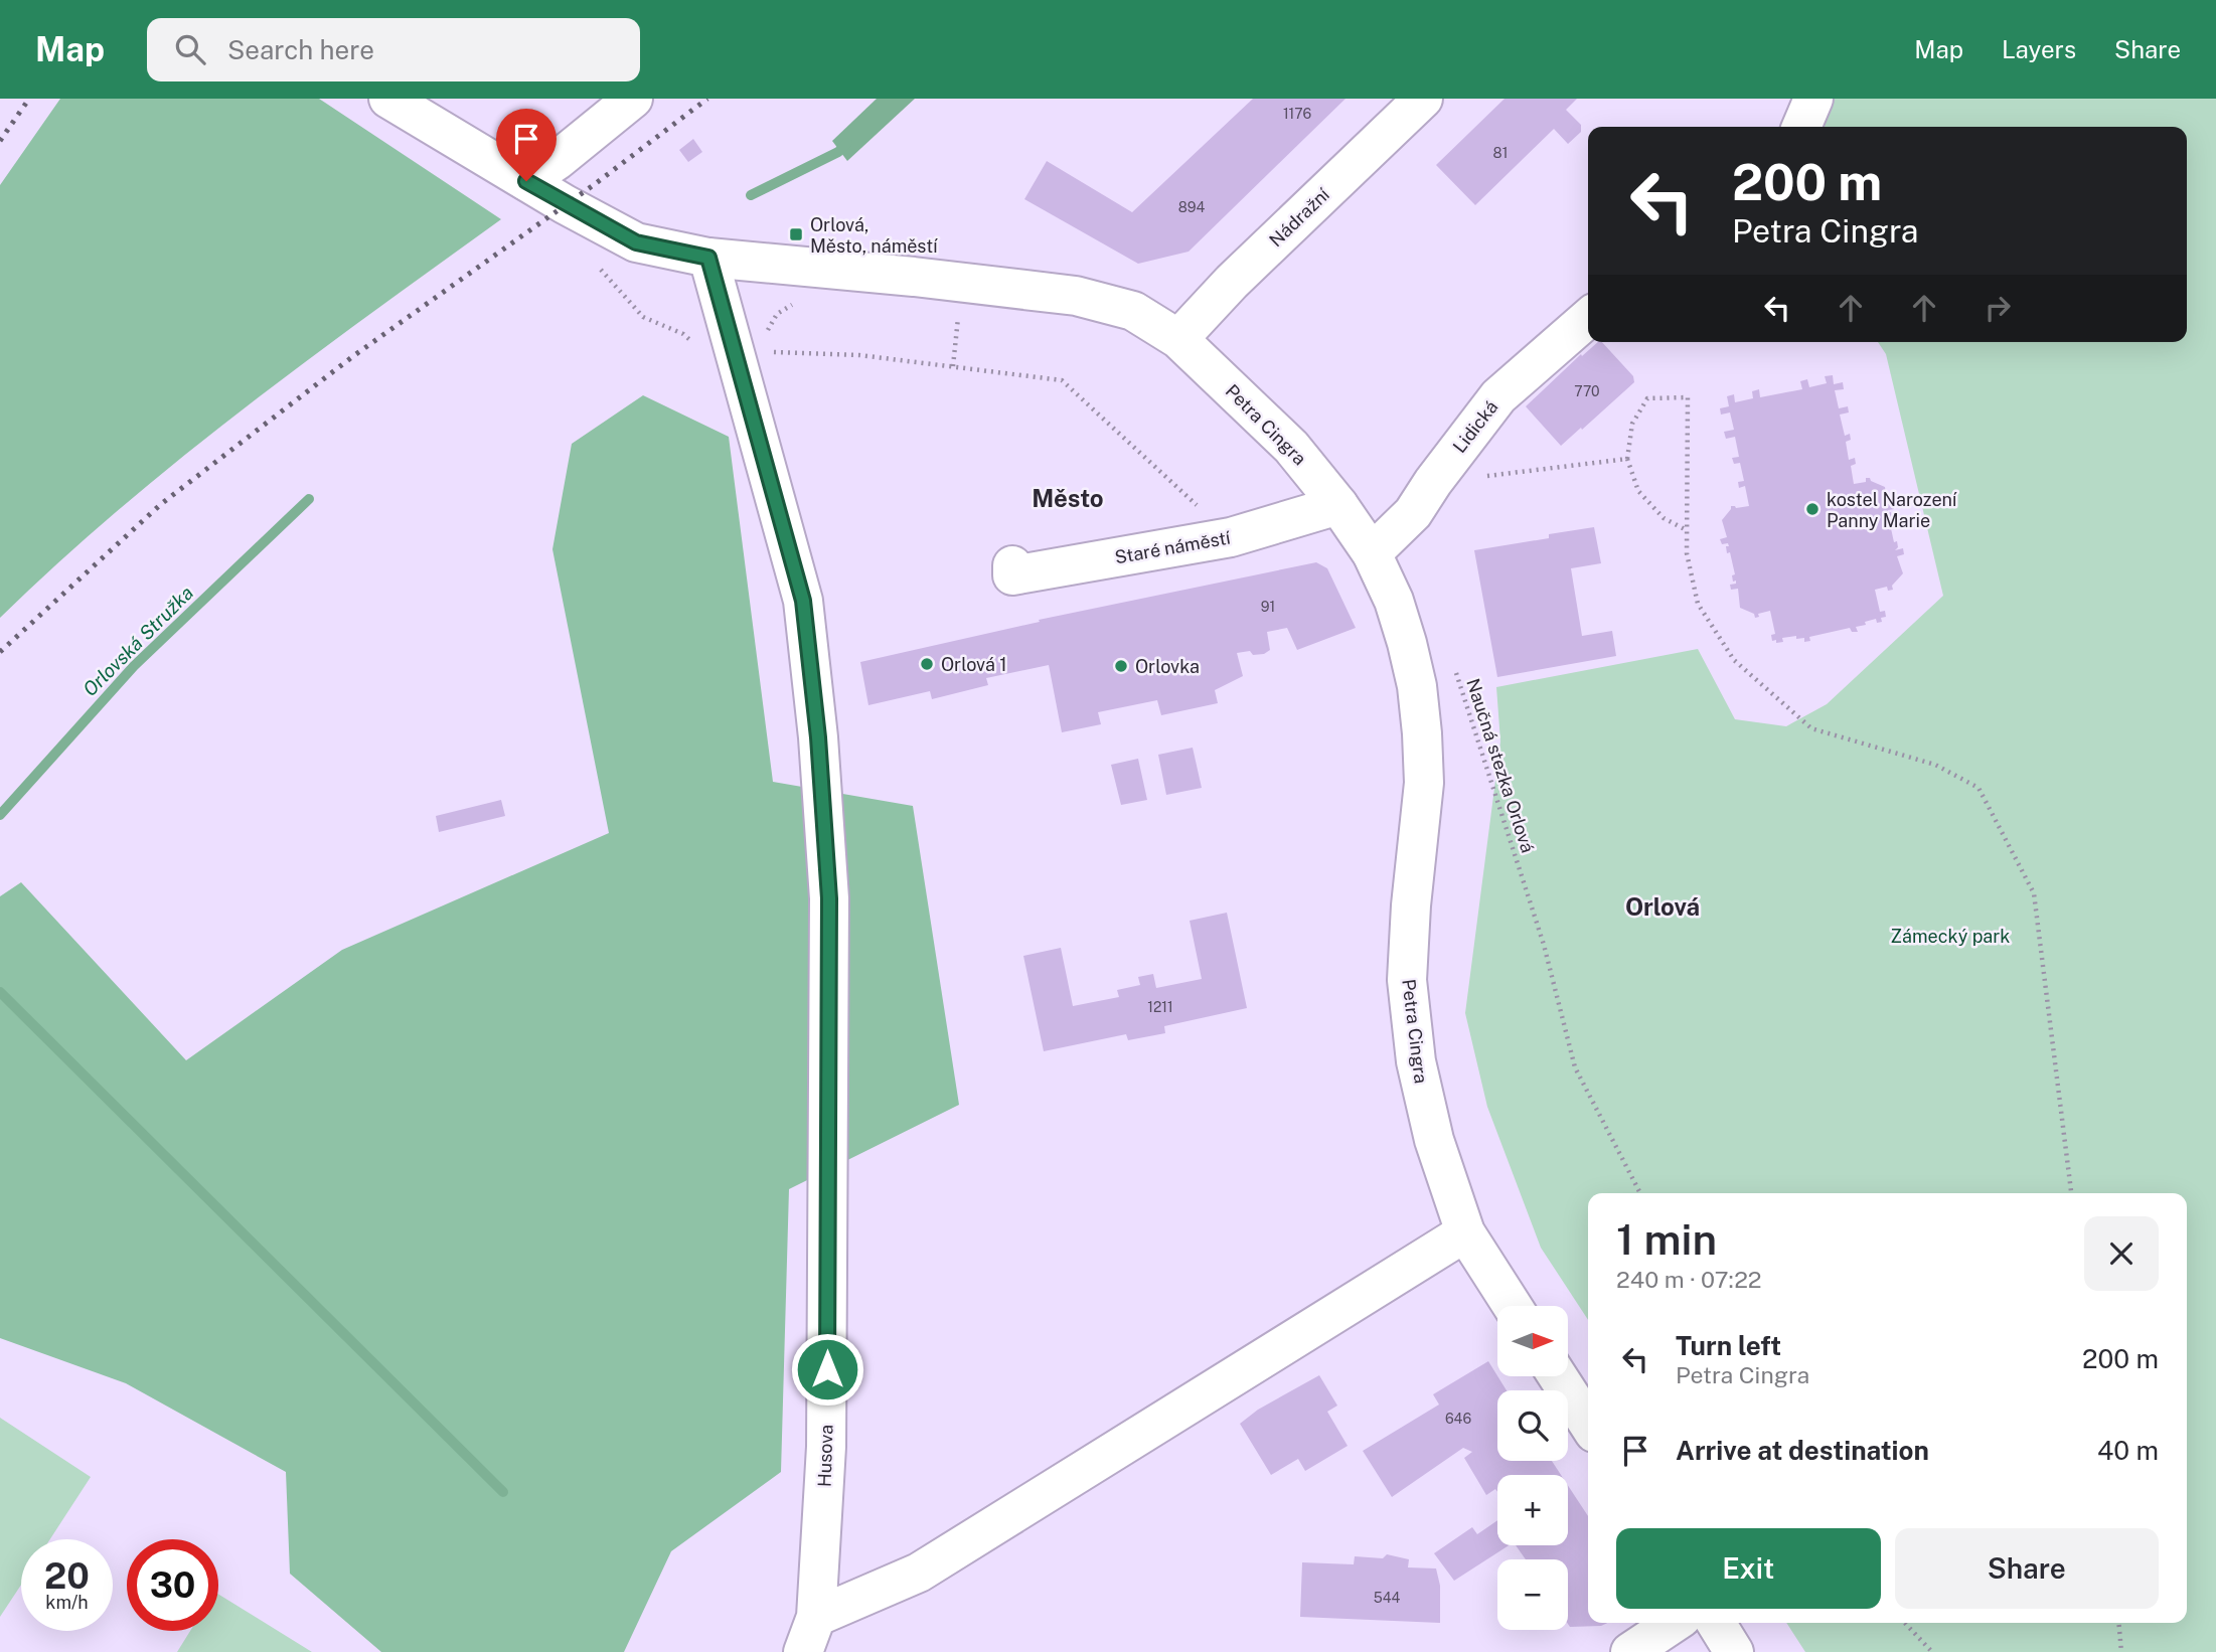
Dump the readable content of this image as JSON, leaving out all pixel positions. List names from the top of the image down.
{
  "streets": {
    "street": [
      "Nádražní",
      "Petra Cingra",
      "Lidická",
      "Staré náměstí",
      "Husova"
    ],
    "path": ["Naučná stezka Orlová"]
  },
  "crossings": [
    ["Nádražní", "Petra Cingra"],
    ["Petra Cingra", "Lidická"],
    ["Petra Cingra", "Staré náměstí"],
    ["Petra Cingra", "Husova"]
  ],
  "districts": ["Město", "Orlová"],
  "water": ["Orlovská Stružka"],
  "parks": ["Zámecký park"],
  "places": {
    "transit": ["Orlová, Město, náměstí"],
    "other": ["kostel Narození Panny Marie", "Orlová 1", "Orlovka"]
  },
  "house_numbers": [
    "1176",
    "81",
    "894",
    "770",
    "91",
    "1211",
    "646",
    "544"
  ],
  "north": "right",
  "page": {
    "header": "Map",
    "search": "Search here",
    "nav": ["Map", "Layers", "Share"],
    "turn": ["200 m", "Petra Cingra"],
    "heading": ["1 min", "240 m · 07:22"],
    "map_buttons": ["+", "−"],
    "list": [
      {
        "name": "Turn left",
        "note": "Petra Cingra",
        "value": "200 m"
      },
      {
        "name": "Arrive at destination",
        "value": "40 m"
      }
    ],
    "buttons": ["Exit", "Share"],
    "speed": "20 km/h",
    "limit": "30"
  }
}
